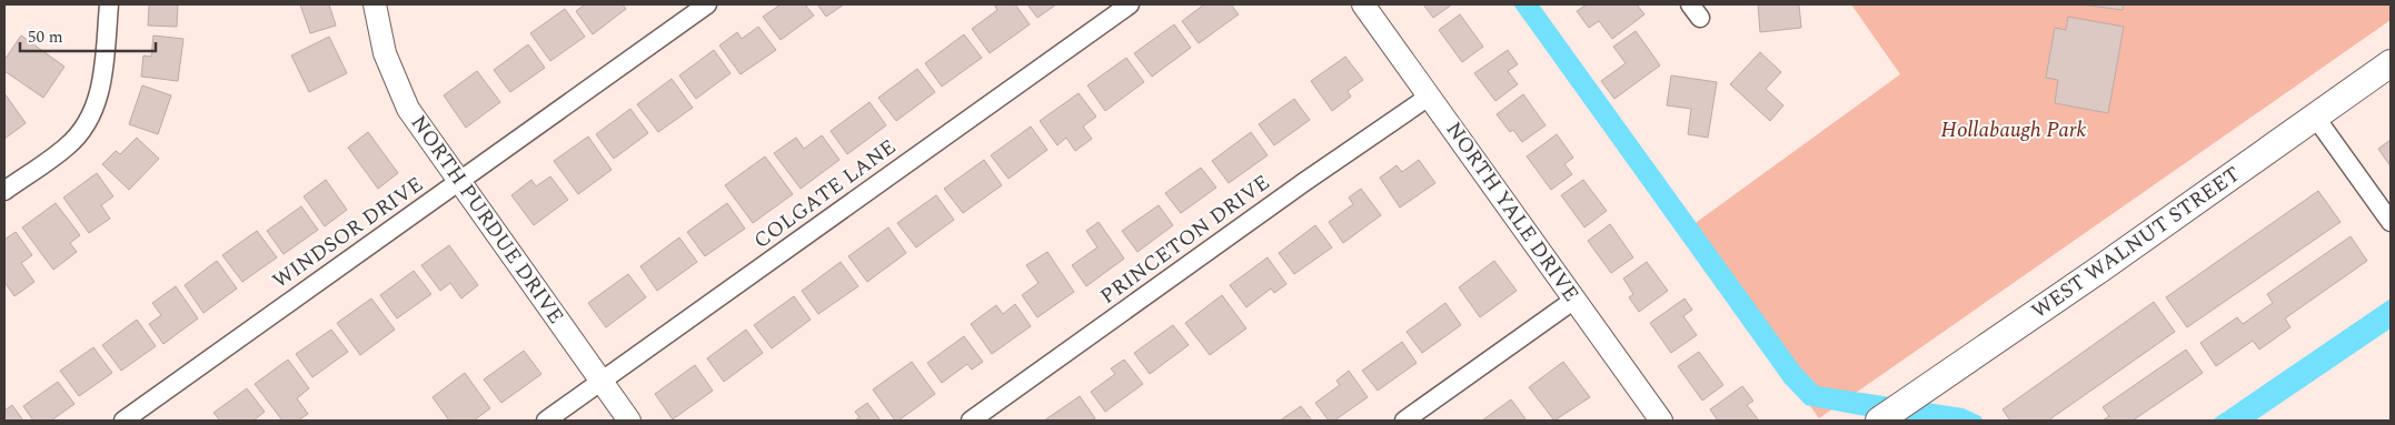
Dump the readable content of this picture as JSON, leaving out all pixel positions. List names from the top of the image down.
{
  "streets": {
    "main road": ["WEST WALNUT STREET"],
    "street": [
      "COLGATE LANE",
      "NORTH YALE DRIVE",
      "NORTH PURDUE DRIVE",
      "WINDSOR DRIVE",
      "PRINCETON DRIVE"
    ]
  },
  "crossings": [
    ["COLGATE LANE", "NORTH PURDUE DRIVE"],
    ["NORTH YALE DRIVE", "PRINCETON DRIVE"],
    ["NORTH PURDUE DRIVE", "WINDSOR DRIVE"]
  ],
  "parks": ["Hollabaugh Park"],
  "scale_bar": "50 m"
}
